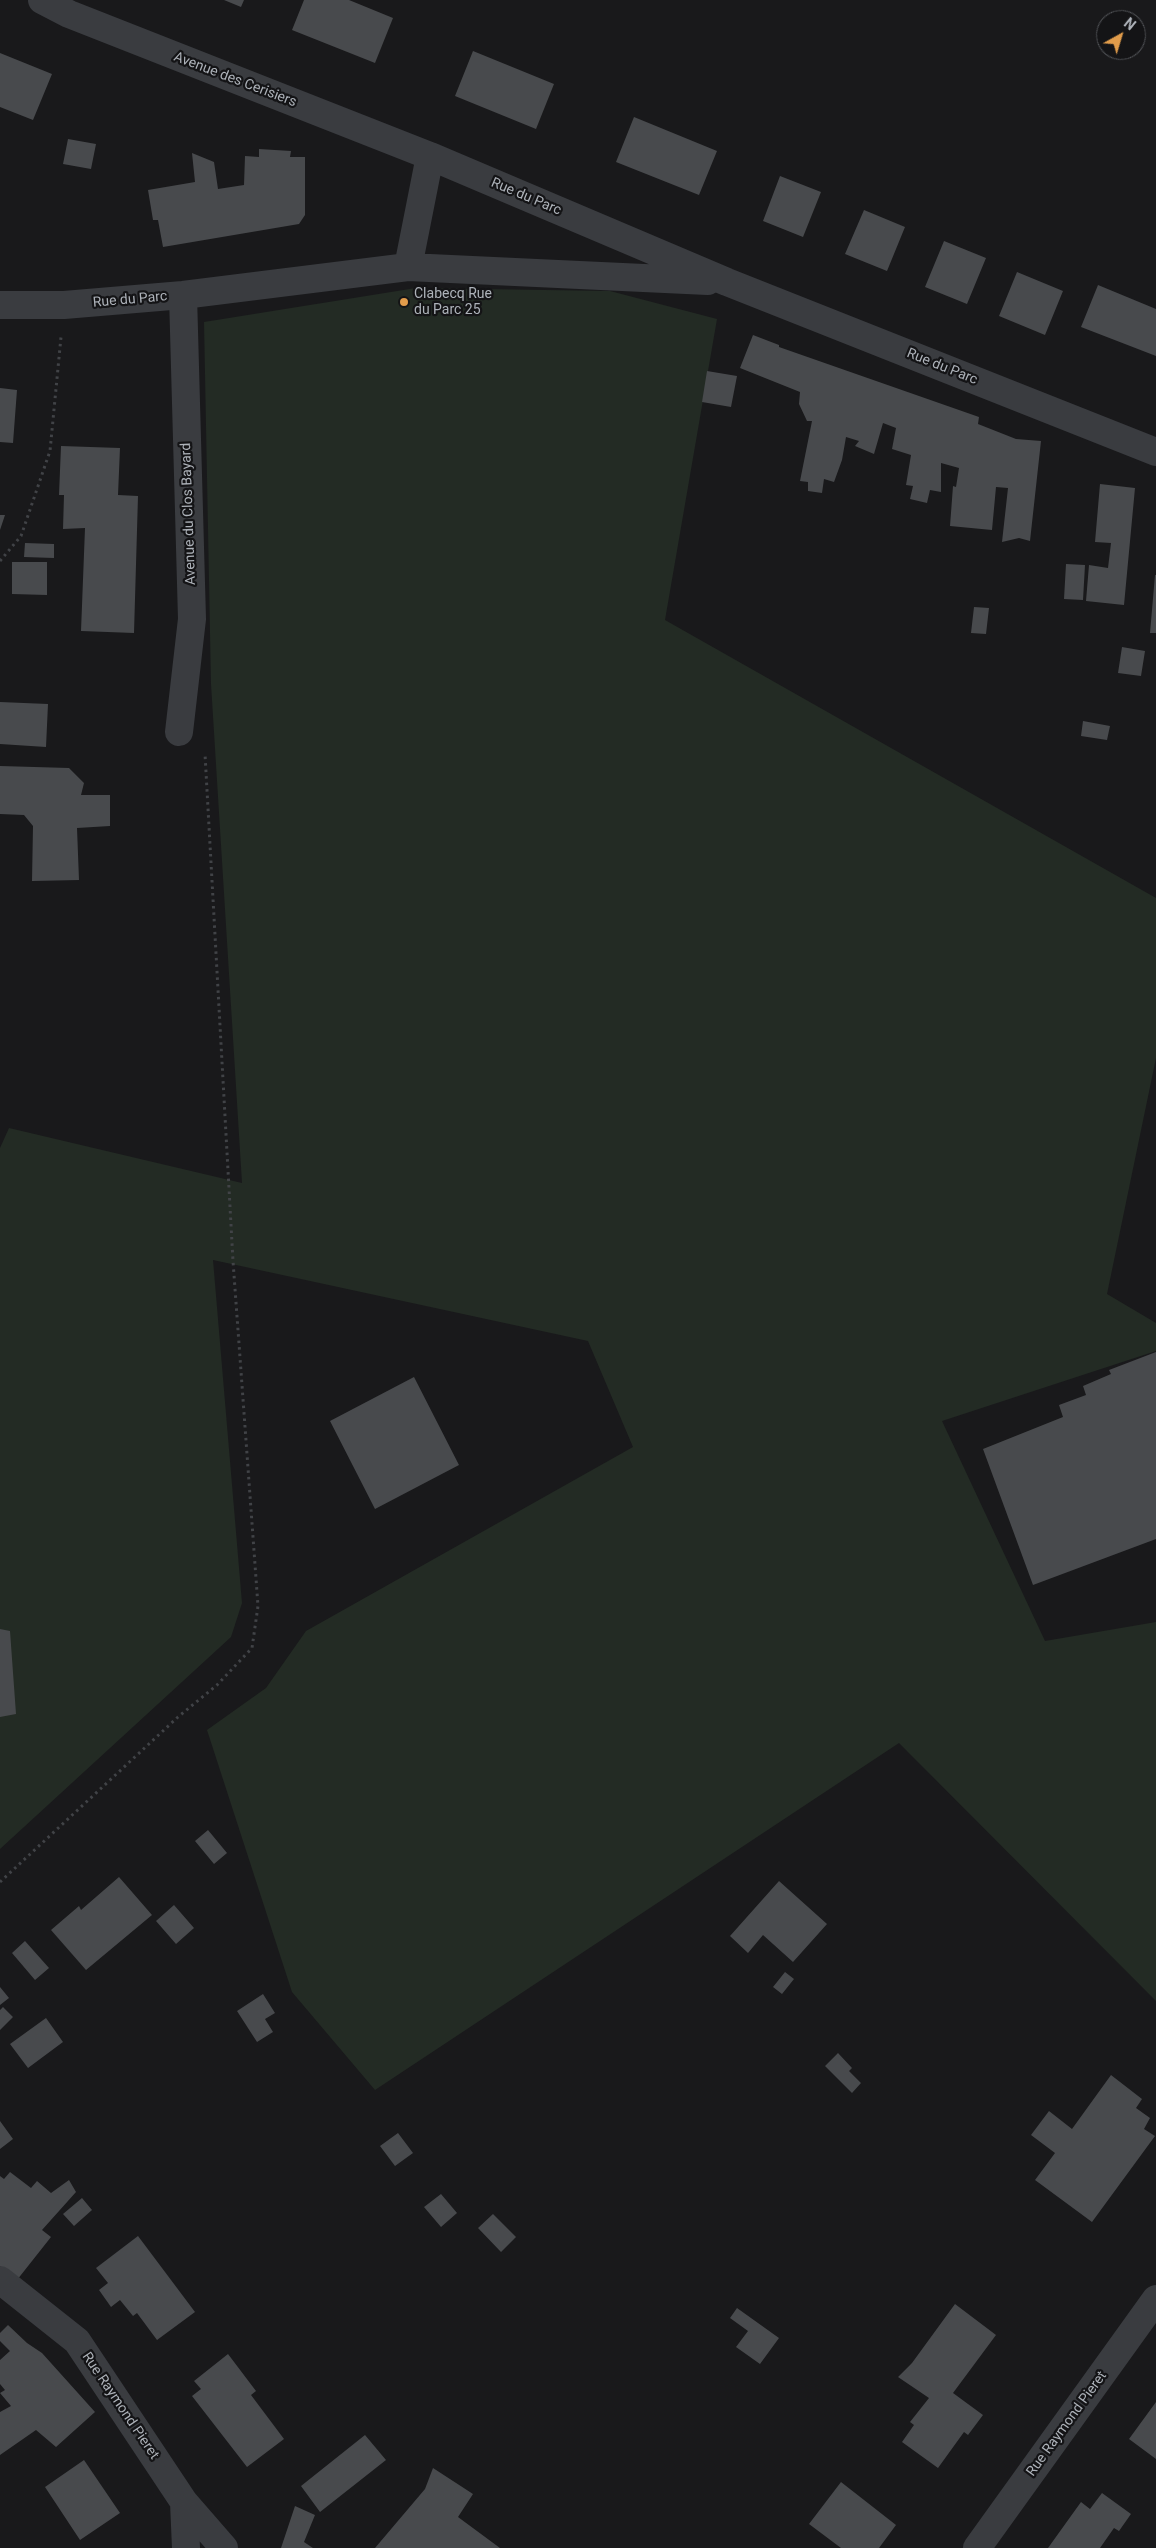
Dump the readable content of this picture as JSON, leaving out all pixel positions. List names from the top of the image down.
{
  "streets": {
    "street": [
      "Avenue des Cerisiers",
      "Rue du Parc",
      "Avenue du Clos Bayard",
      "Rue Raymond Pieret"
    ]
  },
  "crossings": [
    ["Avenue des Cerisiers", "Rue du Parc"],
    ["Rue du Parc", "Avenue du Clos Bayard"]
  ],
  "places": ["Clabecq Rue du Parc 25"],
  "north": "top right"
}
